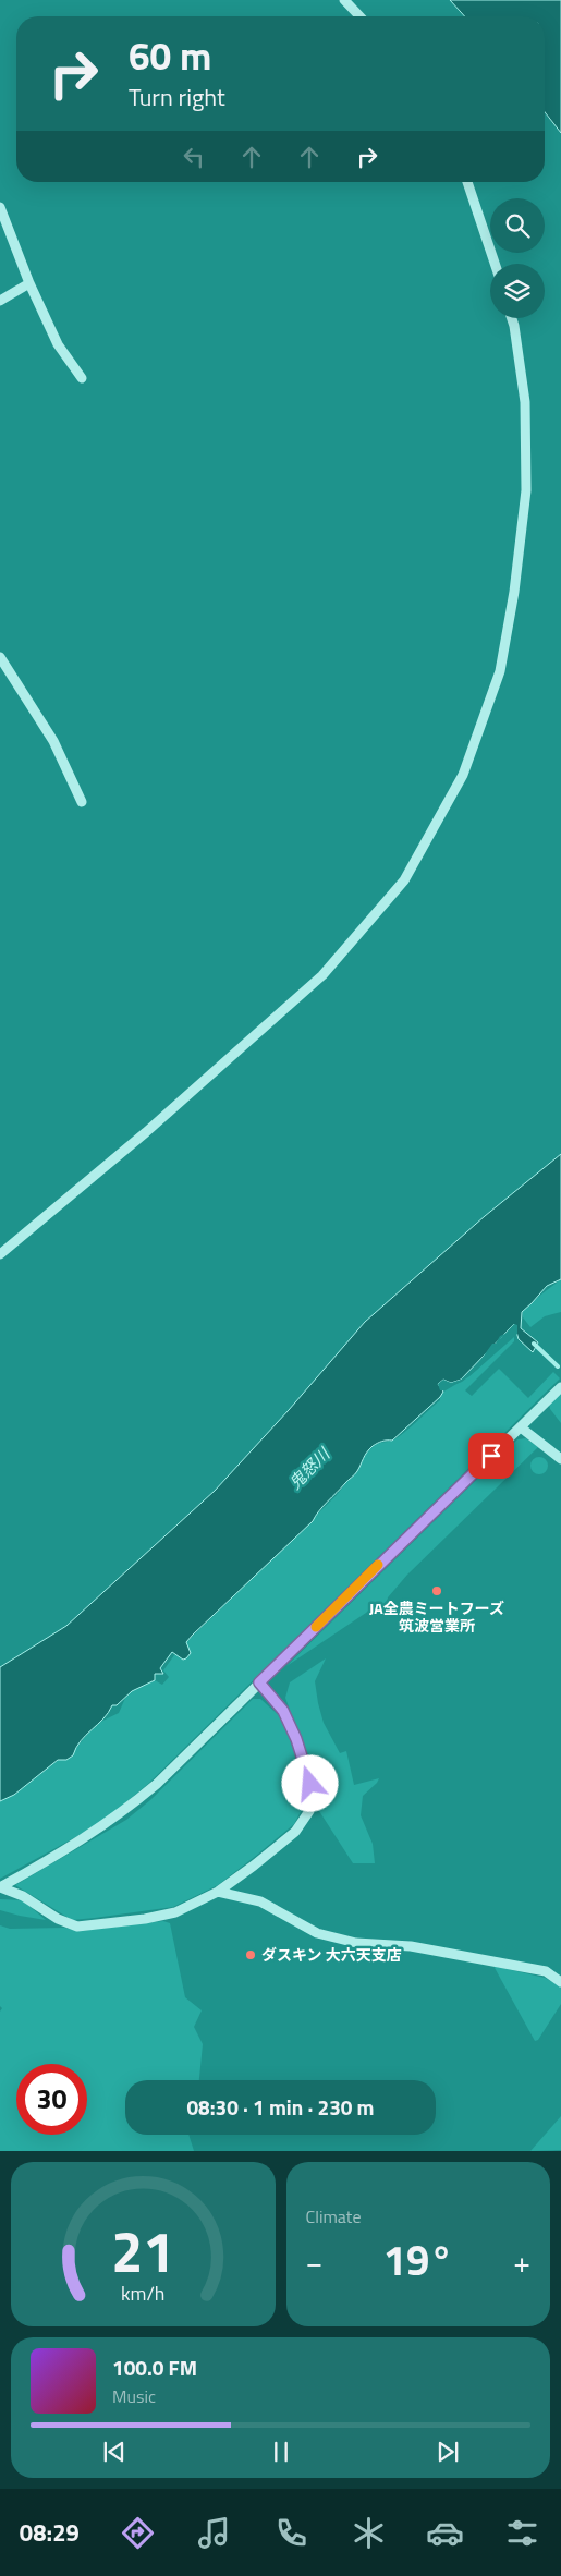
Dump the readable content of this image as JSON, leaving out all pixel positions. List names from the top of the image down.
{
  "water": ["鬼怒川"],
  "places": ["JA全農ミートフーズ 筑波営業所", "ダスキン 大六天支店"],
  "page": {
    "turn": ["60 m", "Turn right"],
    "limit": "30",
    "trip": "08:30 · 1 min · 230 m",
    "tile": "Climate",
    "heat": ["−", "19°", "+"],
    "song": ["100.0 FM", "Music"],
    "tabs": "08:29",
    "gauge": ["21", "km/h"]
  }
}
